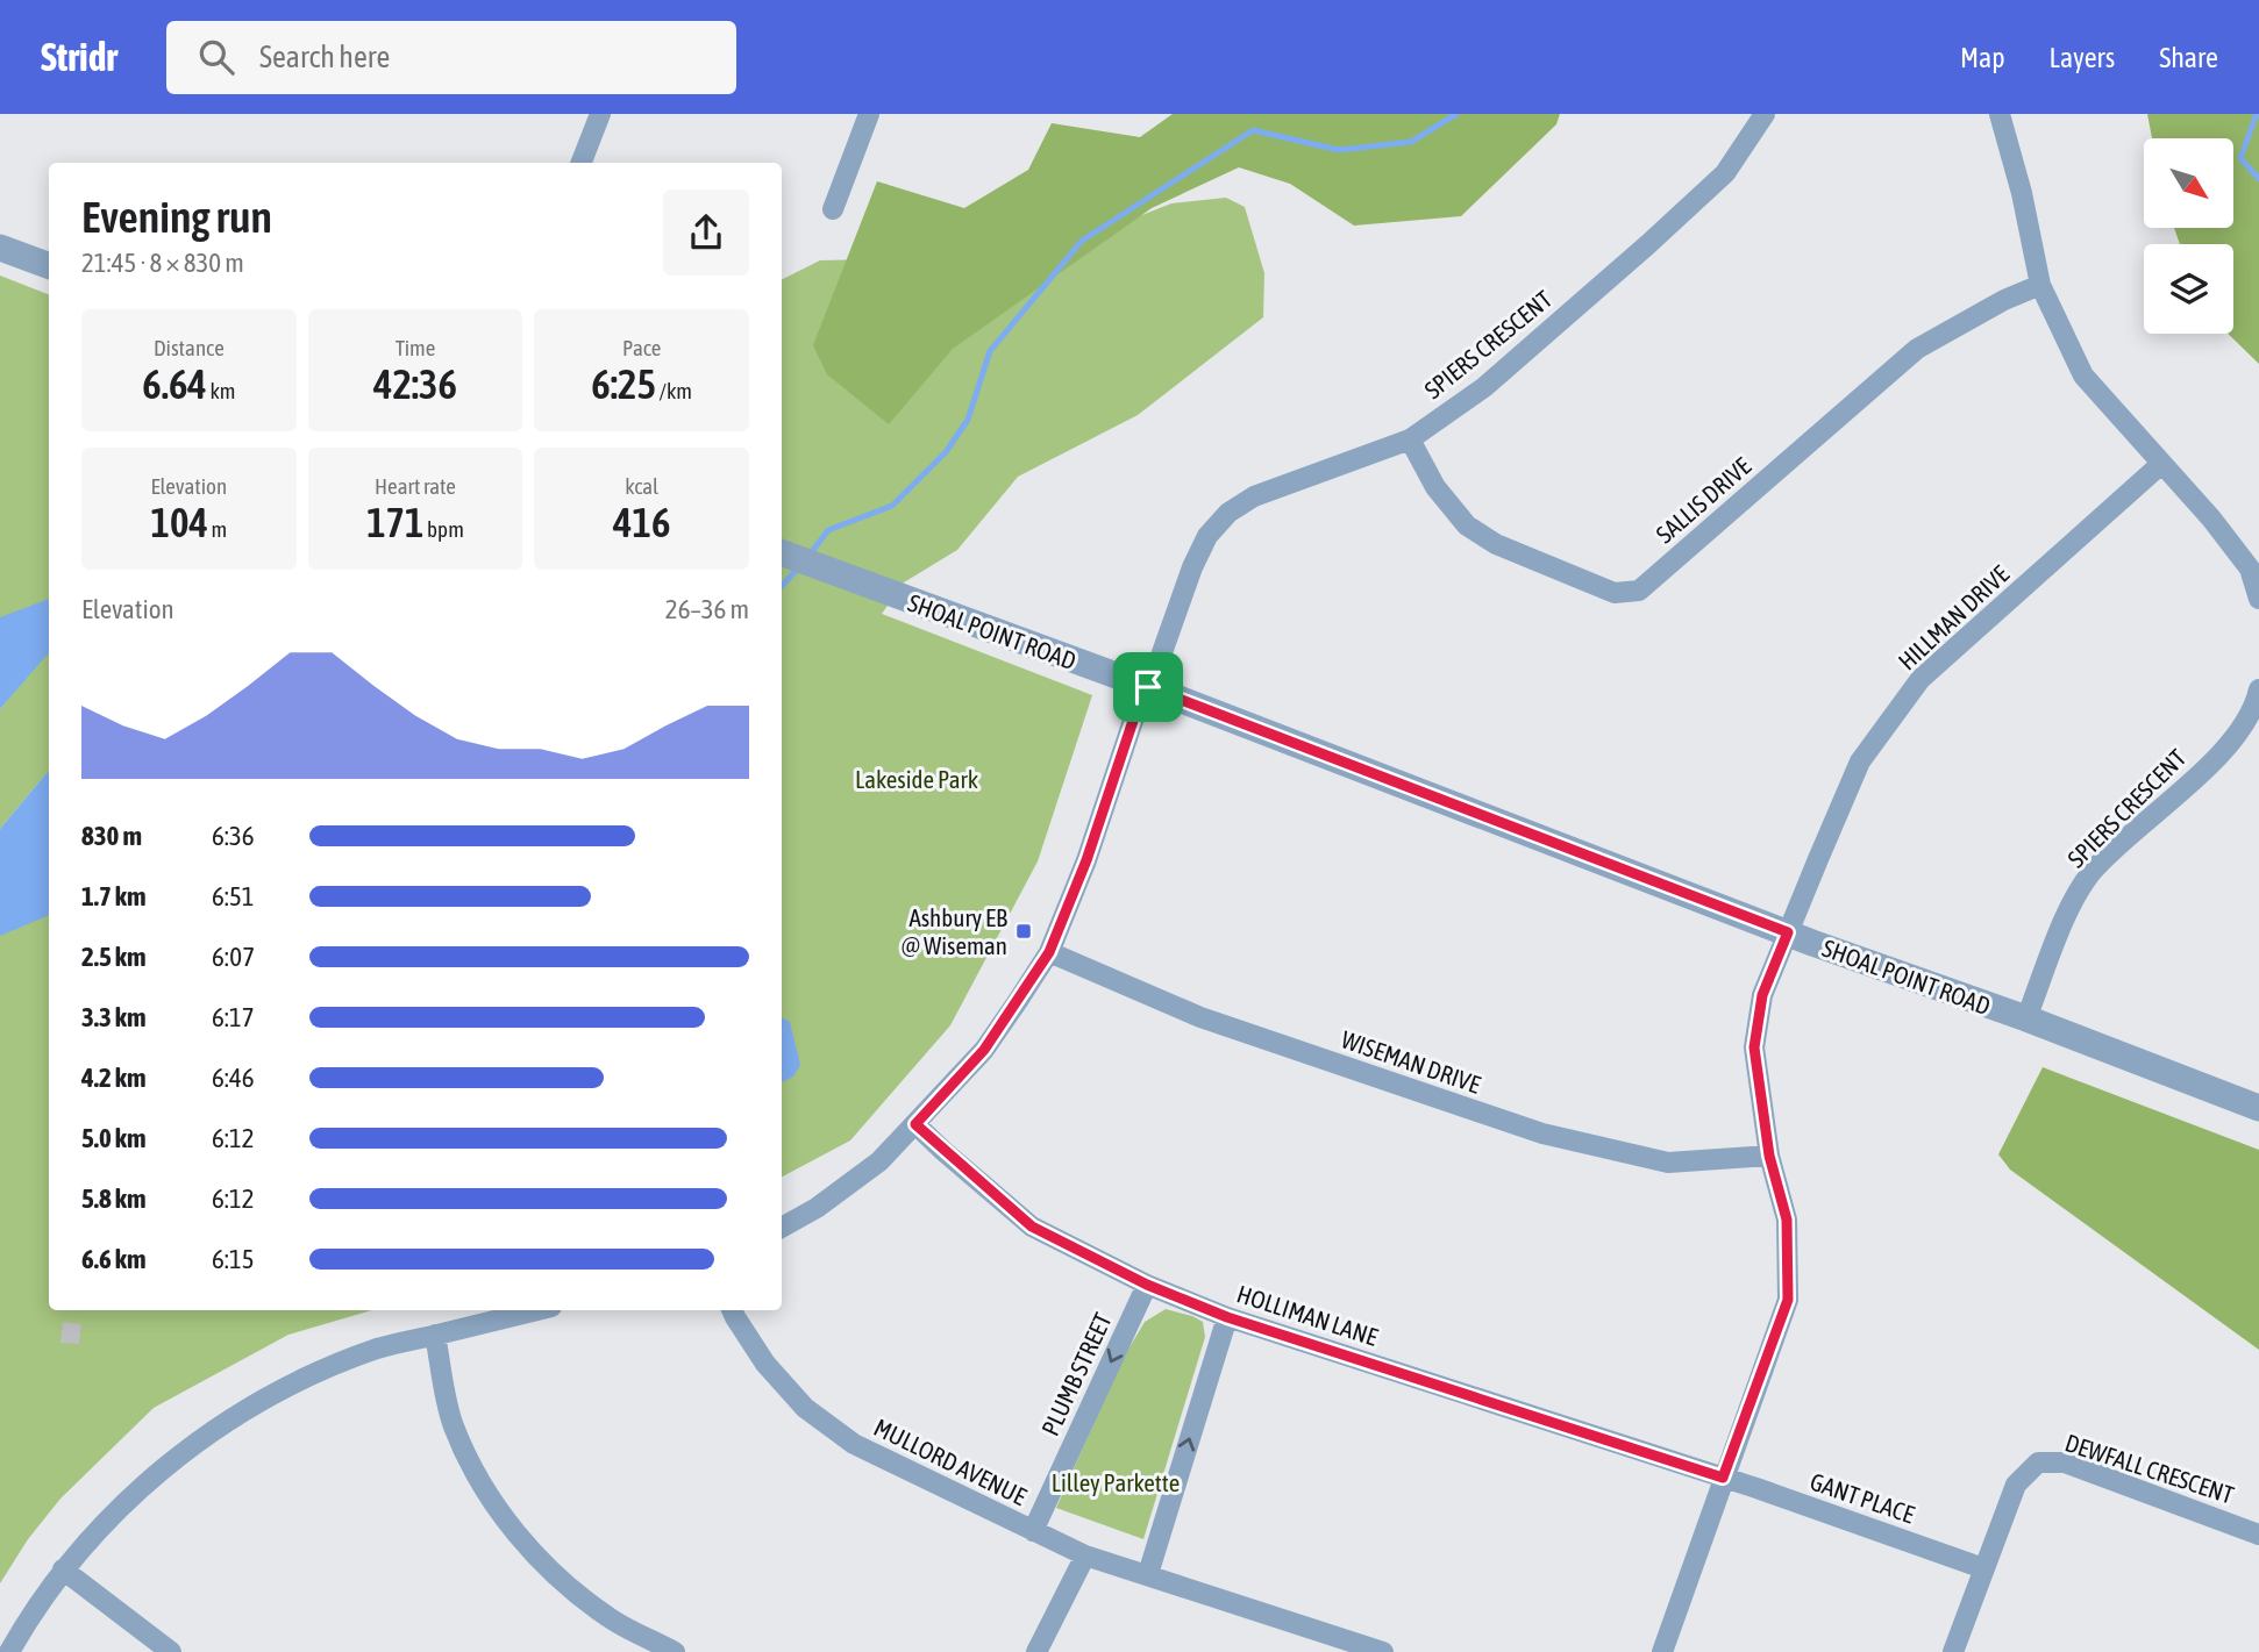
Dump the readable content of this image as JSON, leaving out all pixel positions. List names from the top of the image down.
{
  "streets": {
    "street": [
      "SPIERS CRESCENT",
      "SALLIS DRIVE",
      "HILLMAN DRIVE",
      "SHOAL POINT ROAD",
      "WISEMAN DRIVE",
      "HOLLIMAN LANE",
      "PLUMB STREET",
      "MULLORD AVENUE",
      "DEWFALL CRESCENT",
      "GANT PLACE"
    ]
  },
  "crossings": [
    ["SPIERS CRESCENT", "SALLIS DRIVE"],
    ["SPIERS CRESCENT", "SHOAL POINT ROAD"],
    ["SPIERS CRESCENT", "WISEMAN DRIVE"],
    ["SPIERS CRESCENT", "HOLLIMAN LANE"],
    ["HILLMAN DRIVE", "SHOAL POINT ROAD"],
    ["HILLMAN DRIVE", "WISEMAN DRIVE"],
    ["HILLMAN DRIVE", "HOLLIMAN LANE"],
    ["HILLMAN DRIVE", "GANT PLACE"],
    ["HOLLIMAN LANE", "PLUMB STREET"],
    ["HOLLIMAN LANE", "GANT PLACE"],
    ["PLUMB STREET", "MULLORD AVENUE"],
    ["DEWFALL CRESCENT", "GANT PLACE"]
  ],
  "parks": ["Lakeside Park", "Lilley Parkette"],
  "places": {
    "transit": ["Ashbury EB @ Wiseman"]
  },
  "north": "bottom right",
  "page": {
    "header": "Stridr",
    "search": "Search here",
    "nav": ["Map", "Layers", "Share"],
    "heading": ["Evening run", "21:45 · 8 × 830 m"],
    "stats": [
      ["Distance", "6.64 km"],
      ["Time", "42:36"],
      ["Pace", "6:25 /km"],
      ["Elevation", "104 m"],
      ["Heart rate", "171 bpm"],
      ["kcal", "416"]
    ],
    "chart": ["Elevation", "26–36 m"],
    "list": [
      {
        "name": "830 m",
        "note": "6:36"
      },
      {
        "name": "1.7 km",
        "note": "6:51"
      },
      {
        "name": "2.5 km",
        "note": "6:07"
      },
      {
        "name": "3.3 km",
        "note": "6:17"
      },
      {
        "name": "4.2 km",
        "note": "6:46"
      },
      {
        "name": "5.0 km",
        "note": "6:12"
      },
      {
        "name": "5.8 km",
        "note": "6:12"
      },
      {
        "name": "6.6 km",
        "note": "6:15"
      }
    ]
  }
}
